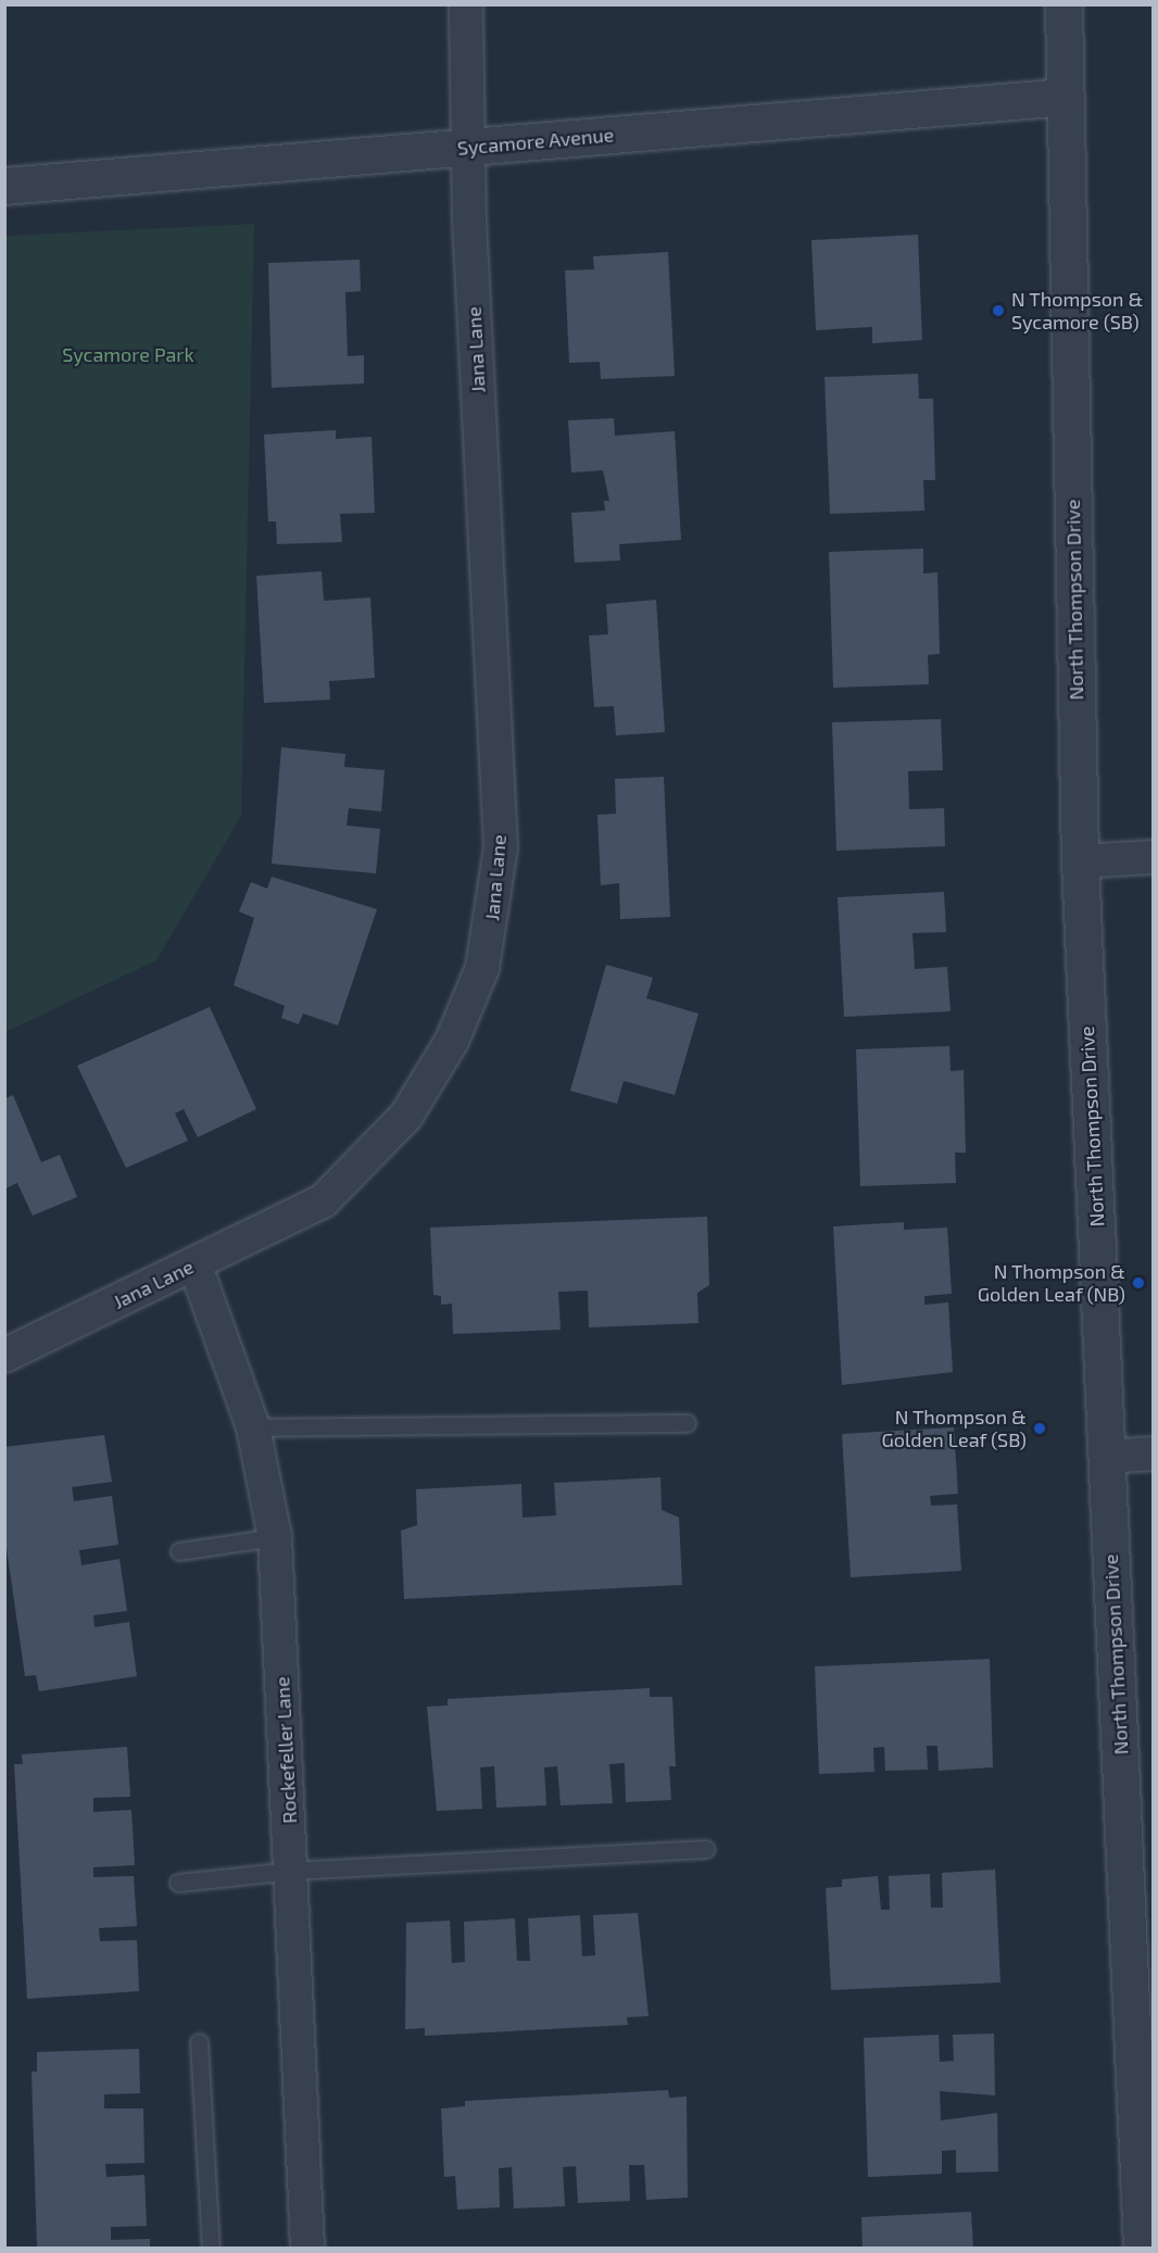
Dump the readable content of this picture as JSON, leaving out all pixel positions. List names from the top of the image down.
{
  "streets": {
    "street": [
      "Sycamore Avenue",
      "Jana Lane",
      "North Thompson Drive",
      "Rockefeller Lane"
    ]
  },
  "crossings": [
    ["Sycamore Avenue", "Jana Lane"],
    ["Sycamore Avenue", "North Thompson Drive"],
    ["Jana Lane", "Rockefeller Lane"]
  ],
  "parks": ["Sycamore Park"],
  "places": ["N Thompson & Sycamore (SB)", "N Thompson & Golden Leaf (NB)", "N Thompson & Golden Leaf (SB)"]
}
